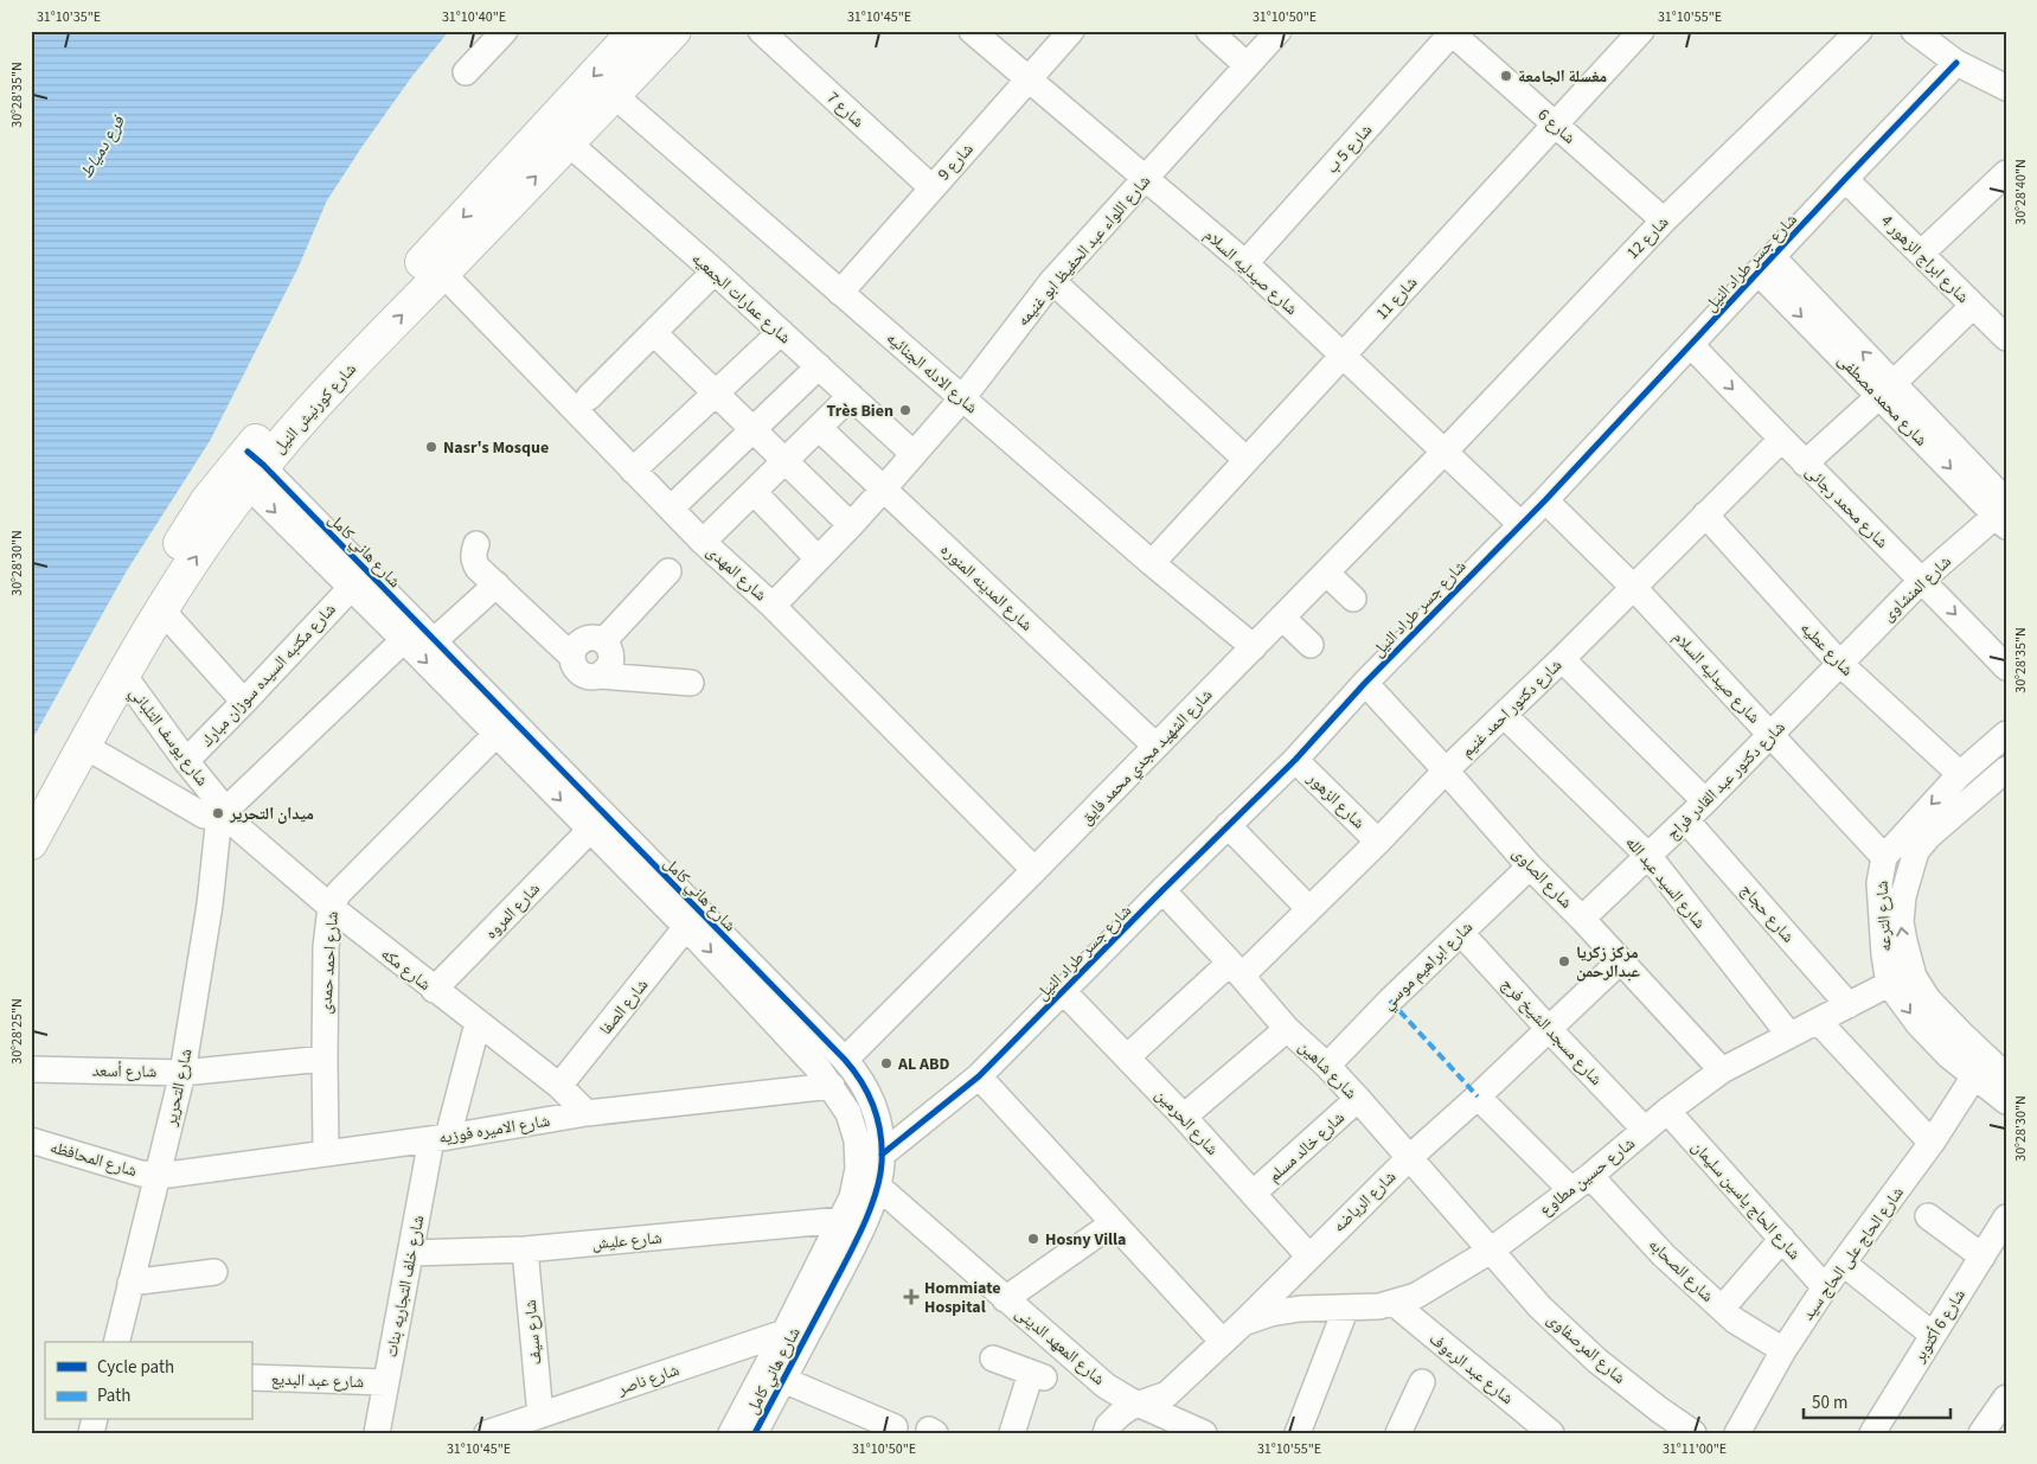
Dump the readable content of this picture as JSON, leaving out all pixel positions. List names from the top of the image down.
{
  "streets": {
    "main road": ["شارع كورنيش النيل"],
    "street": [
      "شارع 7",
      "شارع 6",
      "شارع 5 ب",
      "شارع 9",
      "شارع 12",
      "شارع اللواء عبد الحفيظ ابو غنيمه",
      "شارع ابراج الزهور 4",
      "شارع جسر طراد النيل",
      "شارع صيدليه السلام",
      "شارع عمارات الجمعيه",
      "شارع 11",
      "شارع الادله الجنائيه",
      "شارع محمد مصطفى",
      "شارع محمد رجائى",
      "شارع هاني كامل",
      "شارع المهدى",
      "شارع المدينه المنوره",
      "شارع المنشاوى",
      "شارع عطيه",
      "شارع مكتبه السيده سوزان مبارك",
      "شارع دكتور احمد غنيم",
      "شارع يوسف التلباني",
      "شارع الشهيد مجدي محمد فايق",
      "شارع دكتور عبد القادر فراج",
      "شارع الزهور",
      "شارع الصاوى",
      "شارع السيد عبد الله",
      "شارع المروه",
      "شارع حجاج",
      "شارع الترعه",
      "شارع احمد حمدى",
      "شارع ابراهيم موسي",
      "شارع مكه",
      "شارع الصفا",
      "شارع مسجد الشيخ فرج",
      "شارع شاهين",
      "شارع أسعد",
      "شارع التحرير",
      "شارع الحرمين",
      "شارع الاميره فوزيه",
      "شارع خالد مسلم",
      "شارع المحافظه",
      "شارع حسين مطاوع",
      "شارع الحاج ياسين سليمان",
      "شارع الرياضه",
      "شارع عليش",
      "شارع الحاج على الحاج سيد",
      "شارع الصحابه",
      "شارع خلف التجاريه بنات",
      "شارع 6 أكتوبر",
      "شارع سيف",
      "شارع المعهد الدينى",
      "شارع المرصفاوى",
      "شارع عبد الرءوف",
      "شارع ناصر",
      "شارع عبد البديع"
    ]
  },
  "crossings": [
    ["شارع 7", "شارع 9"],
    ["شارع 6", "شارع 5 ب"],
    ["شارع 6", "شارع 12"],
    ["شارع 6", "شارع 11"],
    ["شارع 5 ب", "شارع صيدليه السلام"],
    ["شارع 9", "شارع صيدليه السلام"],
    ["شارع 9", "شارع الادله الجنائيه"],
    ["شارع 12", "شارع صيدليه السلام"],
    ["شارع 12", "شارع الشهيد مجدي محمد فايق"],
    ["شارع اللواء عبد الحفيظ ابو غنيمه", "شارع صيدليه السلام"],
    ["شارع اللواء عبد الحفيظ ابو غنيمه", "شارع عمارات الجمعيه"],
    ["شارع اللواء عبد الحفيظ ابو غنيمه", "شارع الادله الجنائيه"],
    ["شارع اللواء عبد الحفيظ ابو غنيمه", "شارع المهدى"],
    ["شارع اللواء عبد الحفيظ ابو غنيمه", "شارع المدينه المنوره"],
    ["شارع ابراج الزهور 4", "شارع جسر طراد النيل"],
    ["شارع جسر طراد النيل", "شارع صيدليه السلام"],
    ["شارع جسر طراد النيل", "شارع محمد مصطفى"],
    ["شارع جسر طراد النيل", "شارع محمد رجائى"],
    ["شارع جسر طراد النيل", "شارع هاني كامل"],
    ["شارع جسر طراد النيل", "شارع الزهور"],
    ["شارع جسر طراد النيل", "شارع الصاوى"],
    ["شارع جسر طراد النيل", "شارع شاهين"],
    ["شارع جسر طراد النيل", "شارع الحرمين"],
    ["شارع صيدليه السلام", "شارع 11"],
    ["شارع صيدليه السلام", "شارع دكتور احمد غنيم"],
    ["شارع صيدليه السلام", "شارع الشهيد مجدي محمد فايق"],
    ["شارع صيدليه السلام", "شارع دكتور عبد القادر فراج"],
    ["شارع صيدليه السلام", "شارع الترعه"],
    ["شارع عمارات الجمعيه", "شارع كورنيش النيل"],
    ["شارع 11", "شارع الادله الجنائيه"],
    ["شارع الادله الجنائيه", "شارع كورنيش النيل"],
    ["شارع الادله الجنائيه", "شارع الشهيد مجدي محمد فايق"],
    ["شارع محمد مصطفى", "شارع المنشاوى"],
    ["شارع كورنيش النيل", "شارع هاني كامل"],
    ["شارع كورنيش النيل", "شارع المهدى"],
    ["شارع كورنيش النيل", "شارع يوسف التلباني"],
    ["شارع كورنيش النيل", "شارع مكه"],
    ["شارع محمد رجائى", "شارع المنشاوى"],
    ["شارع محمد رجائى", "شارع دكتور احمد غنيم"],
    ["شارع هاني كامل", "شارع مكتبه السيده سوزان مبارك"],
    ["شارع هاني كامل", "شارع الشهيد مجدي محمد فايق"],
    ["شارع هاني كامل", "شارع المروه"],
    ["شارع هاني كامل", "شارع احمد حمدى"],
    ["شارع هاني كامل", "شارع الصفا"],
    ["شارع هاني كامل", "شارع الاميره فوزيه"],
    ["شارع هاني كامل", "شارع عليش"],
    ["شارع هاني كامل", "شارع المعهد الدينى"],
    ["شارع هاني كامل", "شارع ناصر"],
    ["شارع المهدى", "شارع الشهيد مجدي محمد فايق"],
    ["شارع المدينه المنوره", "شارع الشهيد مجدي محمد فايق"],
    ["شارع المنشاوى", "شارع عطيه"],
    ["شارع المنشاوى", "شارع دكتور عبد القادر فراج"],
    ["شارع عطيه", "شارع دكتور احمد غنيم"],
    ["شارع عطيه", "شارع دكتور عبد القادر فراج"],
    ["شارع عطيه", "شارع الترعه"],
    ["شارع مكتبه السيده سوزان مبارك", "شارع يوسف التلباني"],
    ["شارع دكتور احمد غنيم", "شارع الزهور"],
    ["شارع دكتور احمد غنيم", "شارع الصاوى"],
    ["شارع دكتور احمد غنيم", "شارع السيد عبد الله"],
    ["شارع دكتور احمد غنيم", "شارع شاهين"],
    ["شارع دكتور احمد غنيم", "شارع الحرمين"],
    ["شارع يوسف التلباني", "شارع مكه"],
    ["شارع يوسف التلباني", "شارع التحرير"],
    ["شارع دكتور عبد القادر فراج", "شارع الصاوى"],
    ["شارع دكتور عبد القادر فراج", "شارع السيد عبد الله"],
    ["شارع دكتور عبد القادر فراج", "شارع حجاج"],
    ["شارع الصاوى", "شارع ابراهيم موسي"],
    ["شارع الصاوى", "شارع حسين مطاوع"],
    ["شارع الصاوى", "شارع الرياضه"],
    ["شارع السيد عبد الله", "شارع حسين مطاوع"],
    ["شارع المروه", "شارع مكه"],
    ["شارع حجاج", "شارع حسين مطاوع"],
    ["شارع الترعه", "شارع حسين مطاوع"],
    ["شارع الترعه", "شارع الحاج على الحاج سيد"],
    ["شارع احمد حمدى", "شارع مكه"],
    ["شارع احمد حمدى", "شارع أسعد"],
    ["شارع احمد حمدى", "شارع الاميره فوزيه"],
    ["شارع ابراهيم موسي", "شارع مسجد الشيخ فرج"],
    ["شارع ابراهيم موسي", "شارع شاهين"],
    ["شارع مكه", "شارع الصفا"],
    ["شارع مكه", "شارع التحرير"],
    ["شارع مكه", "شارع الاميره فوزيه"],
    ["شارع مكه", "شارع خلف التجاريه بنات"],
    ["شارع مسجد الشيخ فرج", "شارع حسين مطاوع"],
    ["شارع مسجد الشيخ فرج", "شارع الرياضه"],
    ["شارع شاهين", "شارع خالد مسلم"],
    ["شارع شاهين", "شارع حسين مطاوع"],
    ["شارع شاهين", "شارع الرياضه"],
    ["شارع شاهين", "شارع المرصفاوى"],
    ["شارع أسعد", "شارع التحرير"],
    ["شارع التحرير", "شارع الاميره فوزيه"],
    ["شارع التحرير", "شارع المحافظه"],
    ["شارع الحرمين", "شارع خالد مسلم"],
    ["شارع الحرمين", "شارع الرياضه"],
    ["شارع الاميره فوزيه", "شارع المحافظه"],
    ["شارع الاميره فوزيه", "شارع خلف التجاريه بنات"],
    ["شارع حسين مطاوع", "شارع الحاج ياسين سليمان"],
    ["شارع حسين مطاوع", "شارع الرياضه"],
    ["شارع حسين مطاوع", "شارع الصحابه"],
    ["شارع حسين مطاوع", "شارع المرصفاوى"],
    ["شارع حسين مطاوع", "شارع عبد الرءوف"],
    ["شارع الحاج ياسين سليمان", "شارع الحاج على الحاج سيد"],
    ["شارع الرياضه", "شارع الصحابه"],
    ["شارع الرياضه", "شارع المعهد الدينى"],
    ["شارع عليش", "شارع خلف التجاريه بنات"],
    ["شارع عليش", "شارع سيف"],
    ["شارع الحاج على الحاج سيد", "شارع الصحابه"],
    ["شارع خلف التجاريه بنات", "شارع عبد البديع"],
    ["شارع سيف", "شارع ناصر"]
  ],
  "one_way": ["شارع محمد رجائى"],
  "water": ["فرع دمياط"],
  "places": {
    "other": [
      "مغسلة الجامعة",
      "Très Bien",
      "Nasr's Mosque",
      "ميدان التحرير",
      "مركز زكريا عبدالرحمن",
      "AL ABD",
      "Hosny Villa"
    ],
    "health": ["Hommiate Hospital"]
  },
  "legend": ["Cycle path", "Path"],
  "scale_bar": "50 m",
  "coordinates": [
    "31°10'35\"E",
    "31°10'40\"E",
    "31°10'45\"E",
    "31°10'50\"E",
    "31°10'55\"E",
    "30°28'35\"N",
    "30°28'40\"N",
    "30°28'30\"N",
    "30°28'25\"N",
    "31°11'00\"E"
  ]
}
